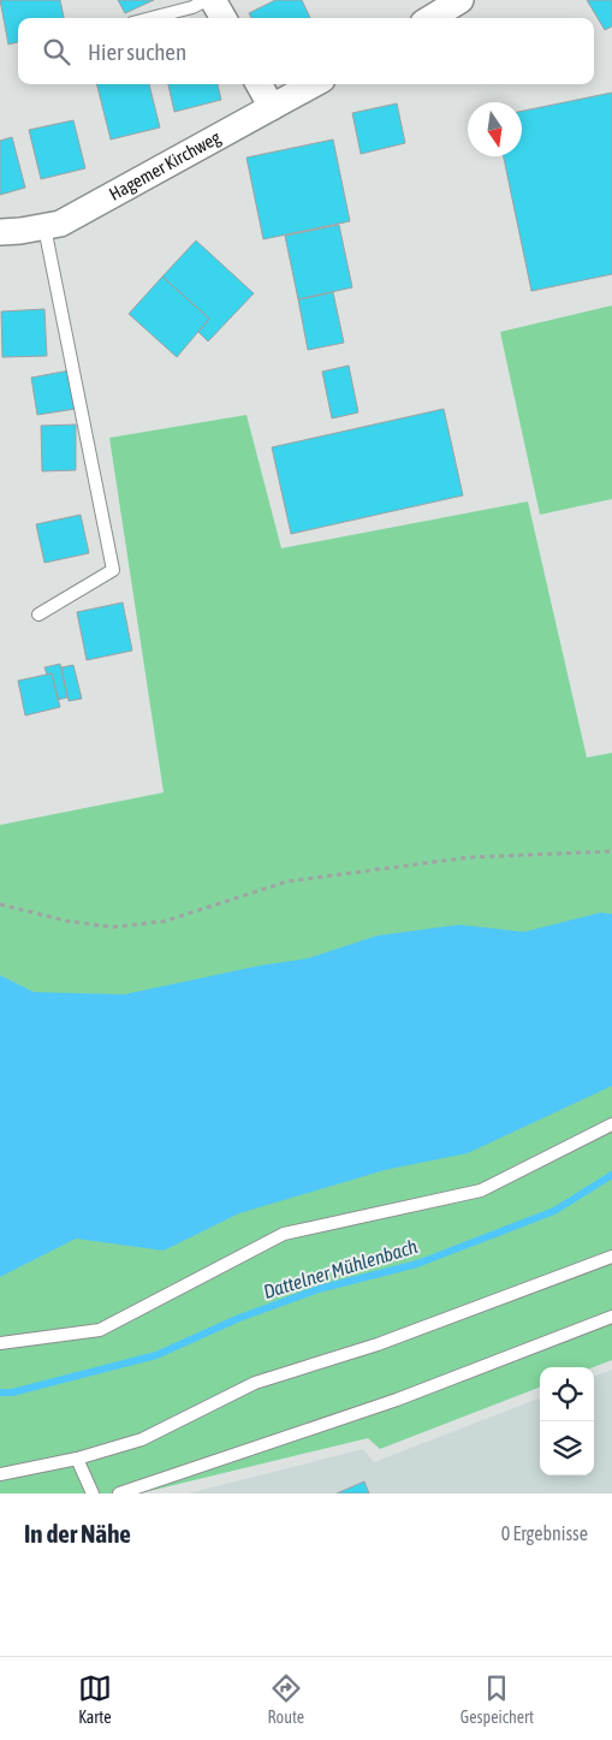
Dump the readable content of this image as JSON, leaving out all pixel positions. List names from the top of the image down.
{
  "streets": {
    "street": ["Hagemer Kirchweg"]
  },
  "water": ["Dattelner Mühlenbach"],
  "north": "bottom",
  "page": {
    "search": "Hier suchen",
    "heading": ["In der Nähe", "0 Ergebnisse"],
    "nav": ["Karte", "Route", "Gespeichert"]
  }
}
